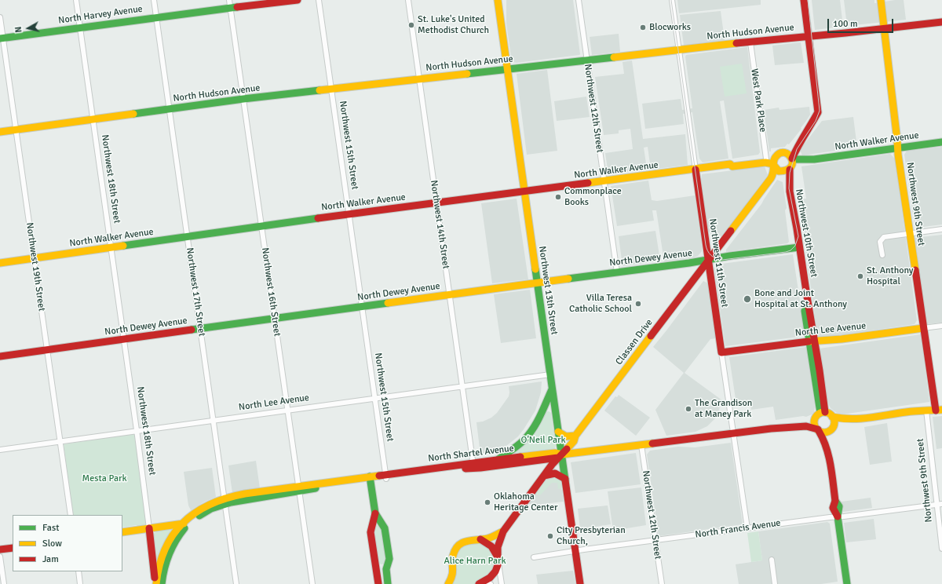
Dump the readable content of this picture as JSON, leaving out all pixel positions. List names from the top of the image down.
{
  "streets": {
    "street": [
      "North Harvey Avenue",
      "North Hudson Avenue",
      "West Park Place",
      "Northwest 12th Street",
      "North Walker Avenue",
      "Northwest 15th Street",
      "Northwest 18th Street",
      "Northwest 9th Street",
      "Northwest 14th Street",
      "Northwest 10th Street",
      "North Dewey Avenue",
      "Northwest 11th Street",
      "Northwest 19th Street",
      "Northwest 13th Street",
      "Northwest 17th Street",
      "Northwest 16th Street",
      "North Lee Avenue",
      "Classen Drive",
      "North Shartel Avenue",
      "North Francis Avenue"
    ]
  },
  "crossings": [
    ["North Harvey Avenue", "Northwest 18th Street"],
    ["North Harvey Avenue", "Northwest 19th Street"],
    ["North Harvey Avenue", "Northwest 17th Street"],
    ["North Harvey Avenue", "Northwest 16th Street"],
    ["North Hudson Avenue", "West Park Place"],
    ["North Hudson Avenue", "Northwest 12th Street"],
    ["North Hudson Avenue", "Northwest 15th Street"],
    ["North Hudson Avenue", "Northwest 18th Street"],
    ["North Hudson Avenue", "Northwest 9th Street"],
    ["North Hudson Avenue", "Northwest 14th Street"],
    ["North Hudson Avenue", "Northwest 11th Street"],
    ["North Hudson Avenue", "Northwest 19th Street"],
    ["North Hudson Avenue", "Northwest 13th Street"],
    ["North Hudson Avenue", "Northwest 17th Street"],
    ["North Hudson Avenue", "Northwest 16th Street"],
    ["West Park Place", "North Walker Avenue"],
    ["Northwest 12th Street", "North Walker Avenue"],
    ["Northwest 12th Street", "North Dewey Avenue"],
    ["Northwest 12th Street", "North Shartel Avenue"],
    ["Northwest 12th Street", "North Francis Avenue"],
    ["North Walker Avenue", "Northwest 15th Street"],
    ["North Walker Avenue", "Northwest 18th Street"],
    ["North Walker Avenue", "Northwest 9th Street"],
    ["North Walker Avenue", "Northwest 14th Street"],
    ["North Walker Avenue", "Northwest 10th Street"],
    ["North Walker Avenue", "Northwest 11th Street"],
    ["North Walker Avenue", "Northwest 19th Street"],
    ["North Walker Avenue", "Northwest 13th Street"],
    ["North Walker Avenue", "Northwest 17th Street"],
    ["North Walker Avenue", "Northwest 16th Street"],
    ["North Walker Avenue", "Classen Drive"],
    ["Northwest 15th Street", "North Dewey Avenue"],
    ["Northwest 15th Street", "North Lee Avenue"],
    ["Northwest 15th Street", "North Shartel Avenue"],
    ["Northwest 18th Street", "North Dewey Avenue"],
    ["Northwest 18th Street", "North Lee Avenue"],
    ["Northwest 18th Street", "North Shartel Avenue"],
    ["Northwest 9th Street", "North Lee Avenue"],
    ["Northwest 9th Street", "North Francis Avenue"],
    ["Northwest 14th Street", "North Dewey Avenue"],
    ["Northwest 14th Street", "North Lee Avenue"],
    ["Northwest 14th Street", "North Shartel Avenue"],
    ["Northwest 10th Street", "North Dewey Avenue"],
    ["Northwest 10th Street", "North Lee Avenue"],
    ["Northwest 10th Street", "Classen Drive"],
    ["Northwest 10th Street", "North Shartel Avenue"],
    ["North Dewey Avenue", "Northwest 11th Street"],
    ["North Dewey Avenue", "Northwest 19th Street"],
    ["North Dewey Avenue", "Northwest 13th Street"],
    ["North Dewey Avenue", "Northwest 17th Street"],
    ["North Dewey Avenue", "Northwest 16th Street"],
    ["North Dewey Avenue", "Classen Drive"],
    ["Northwest 11th Street", "North Lee Avenue"],
    ["Northwest 11th Street", "Classen Drive"],
    ["Northwest 11th Street", "North Shartel Avenue"],
    ["Northwest 11th Street", "North Francis Avenue"],
    ["Northwest 19th Street", "North Lee Avenue"],
    ["Northwest 13th Street", "North Lee Avenue"],
    ["Northwest 13th Street", "Classen Drive"],
    ["Northwest 13th Street", "North Shartel Avenue"],
    ["Northwest 13th Street", "North Francis Avenue"],
    ["Northwest 17th Street", "North Lee Avenue"],
    ["Northwest 17th Street", "North Shartel Avenue"],
    ["Northwest 16th Street", "North Lee Avenue"],
    ["Northwest 16th Street", "North Shartel Avenue"],
    ["Classen Drive", "North Shartel Avenue"]
  ],
  "parks": ["O'Neil Park", "Mesta Park", "Alice Harn Park"],
  "places": [
    "St. Luke's United Methodist Church",
    "Blocworks",
    "Commonplace Books",
    "St. Anthony Hospital",
    "Bone and Joint Hospital at St. Anthony",
    "Villa Teresa Catholic School",
    "The Grandison at Maney Park",
    "Oklahoma Heritage Center",
    "City Presbyterian Church,"
  ],
  "legend": ["Fast", "Slow", "Jam"],
  "scale_bar": "100 m",
  "north": "left"
}
